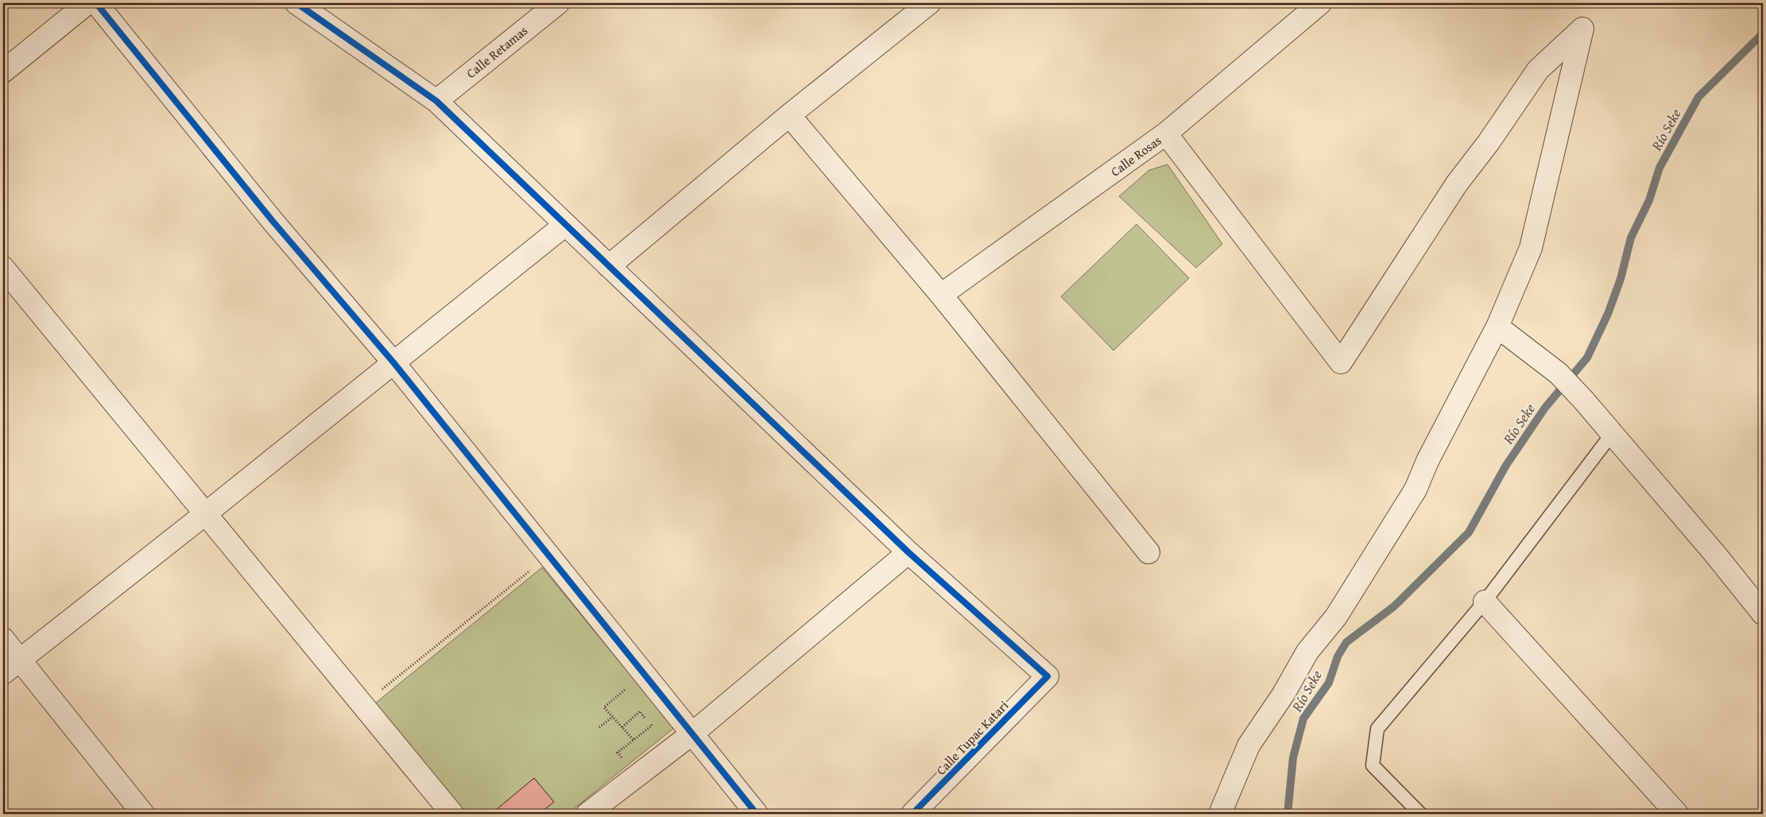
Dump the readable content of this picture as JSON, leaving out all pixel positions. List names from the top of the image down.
{
  "streets": {
    "street": ["Calle Retamas", "Calle Rosas", "Calle Tupac Katari"]
  },
  "water": ["Río Seke"]
}
